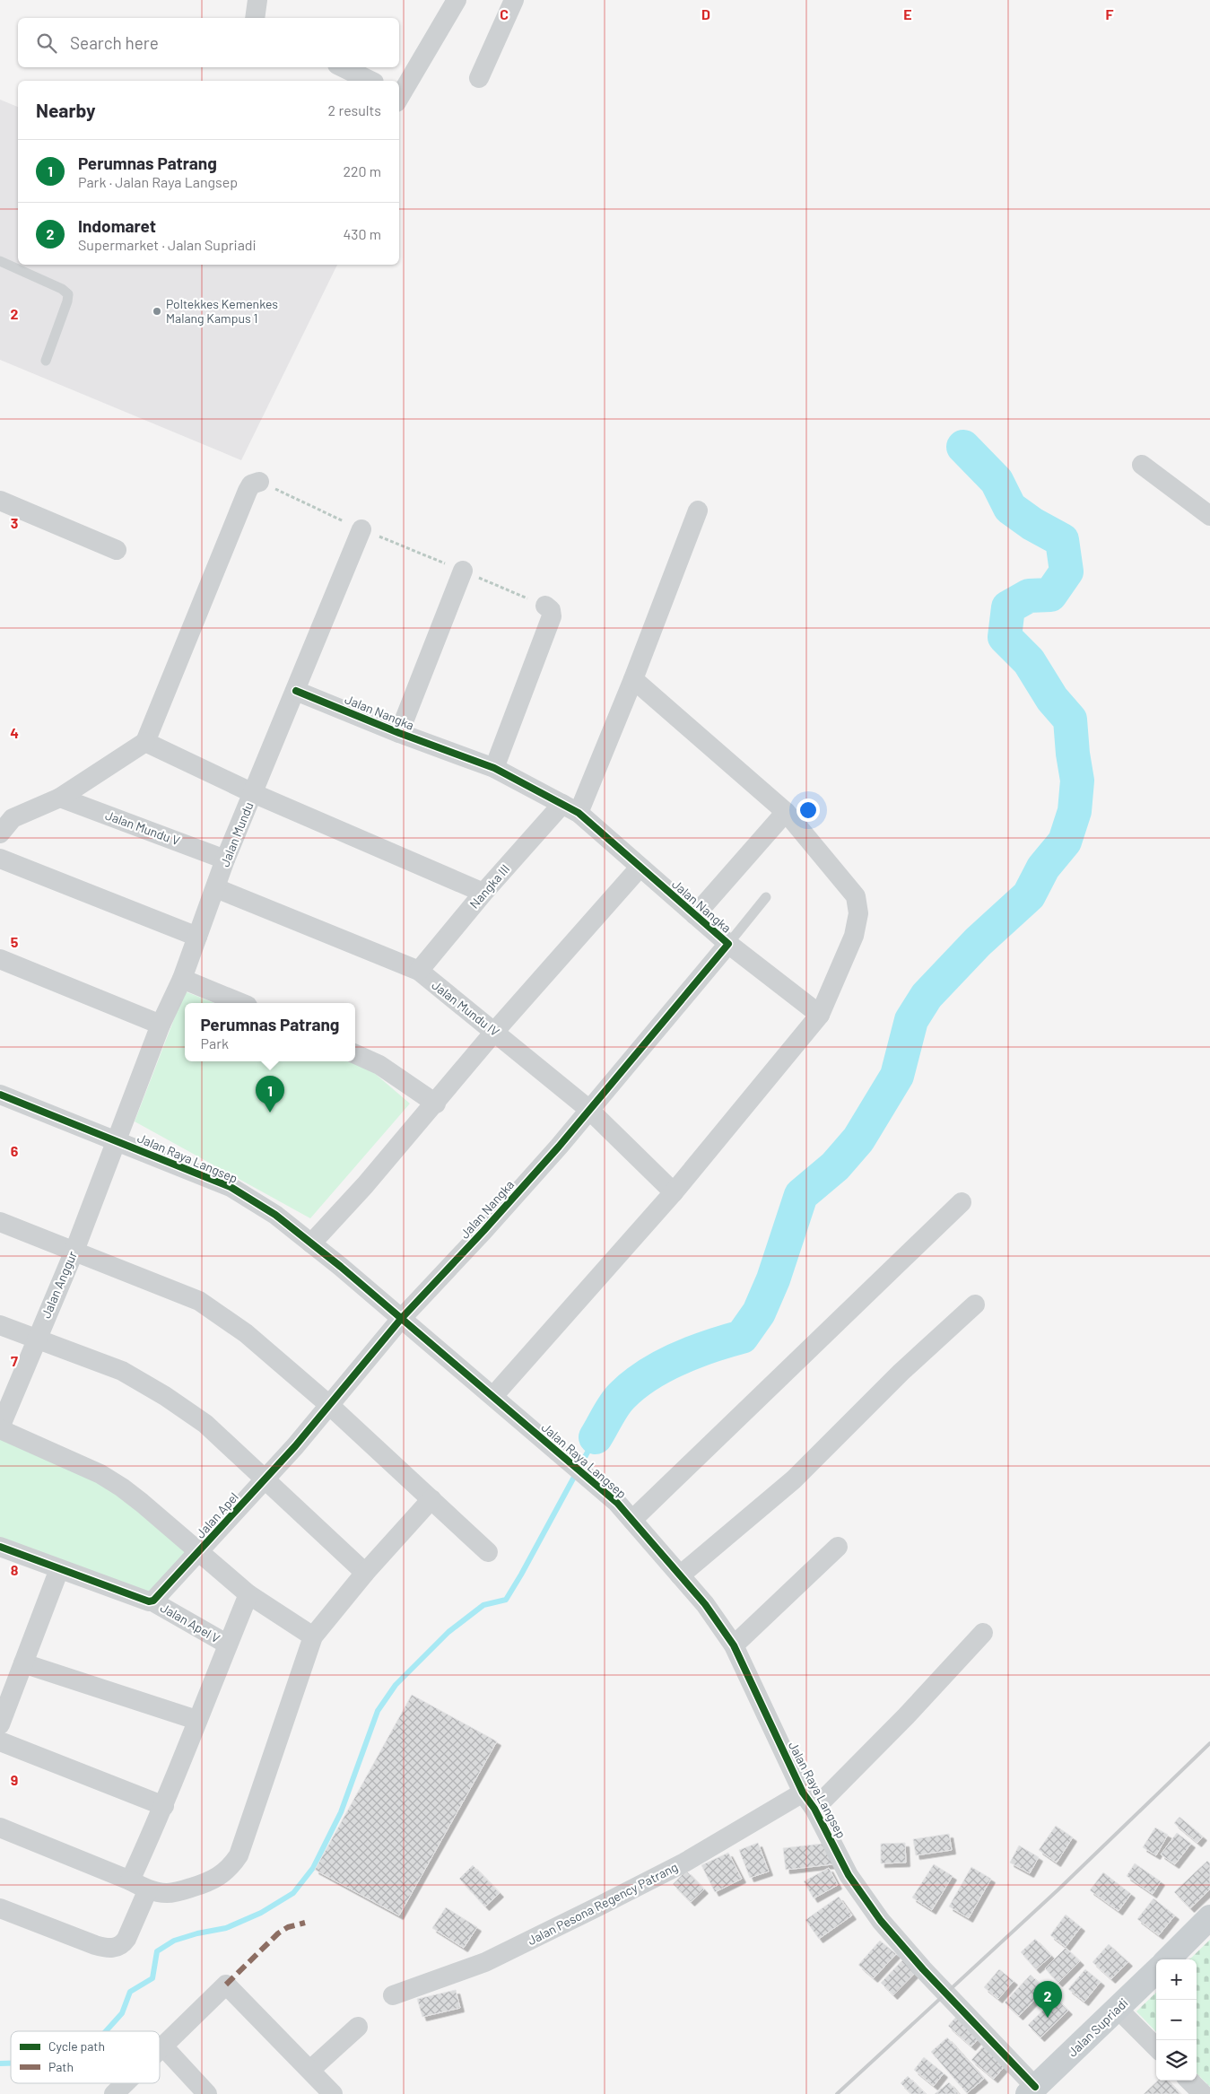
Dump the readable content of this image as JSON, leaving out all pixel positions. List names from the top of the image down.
{
  "streets": {
    "main road": ["Jalan Supriadi"],
    "street": [
      "Jalan Nangka",
      "Jalan Mundu V",
      "Jalan Mundu",
      "Nangka III",
      "Jalan Mundu IV",
      "Jalan Raya Langsep",
      "Jalan Anggur",
      "Jalan Apel",
      "Jalan Apel V",
      "Jalan Pesona Regency Patrang"
    ]
  },
  "crossings": [
    ["Jalan Nangka", "Jalan Mundu"],
    ["Jalan Nangka", "Nangka III"],
    ["Jalan Nangka", "Jalan Mundu IV"],
    ["Jalan Nangka", "Jalan Raya Langsep"],
    ["Jalan Nangka", "Jalan Apel"],
    ["Jalan Mundu V", "Jalan Mundu"],
    ["Jalan Mundu", "Jalan Mundu IV"],
    ["Jalan Mundu", "Jalan Raya Langsep"],
    ["Jalan Mundu", "Jalan Anggur"],
    ["Nangka III", "Jalan Mundu IV"],
    ["Jalan Raya Langsep", "Jalan Anggur"],
    ["Jalan Raya Langsep", "Jalan Apel"],
    ["Jalan Raya Langsep", "Jalan Pesona Regency Patrang"],
    ["Jalan Raya Langsep", "Jalan Supriadi"],
    ["Jalan Apel", "Jalan Apel V"]
  ],
  "places": ["Poltekkes Kemenkes Malang Kampus 1"],
  "legend": ["Cycle path", "Path"],
  "page": {
    "search": "Search here",
    "heading": ["Nearby", "2 results"],
    "list": [
      {
        "mark": "1",
        "name": "Perumnas Patrang",
        "note": "Park · Jalan Raya Langsep",
        "value": "220 m"
      },
      {
        "mark": "2",
        "name": "Indomaret",
        "note": "Supermarket · Jalan Supriadi",
        "value": "430 m"
      }
    ],
    "popup": ["Perumnas Patrang", "Park"],
    "pins": ["1", "2"],
    "map_buttons": ["+", "−"]
  },
  "grid": {
    "columns": [
      "C",
      "D",
      "E",
      "F"
    ],
    "rows": [
      "2",
      "3",
      "4",
      "5",
      "6",
      "7",
      "8",
      "9"
    ]
  }
}
